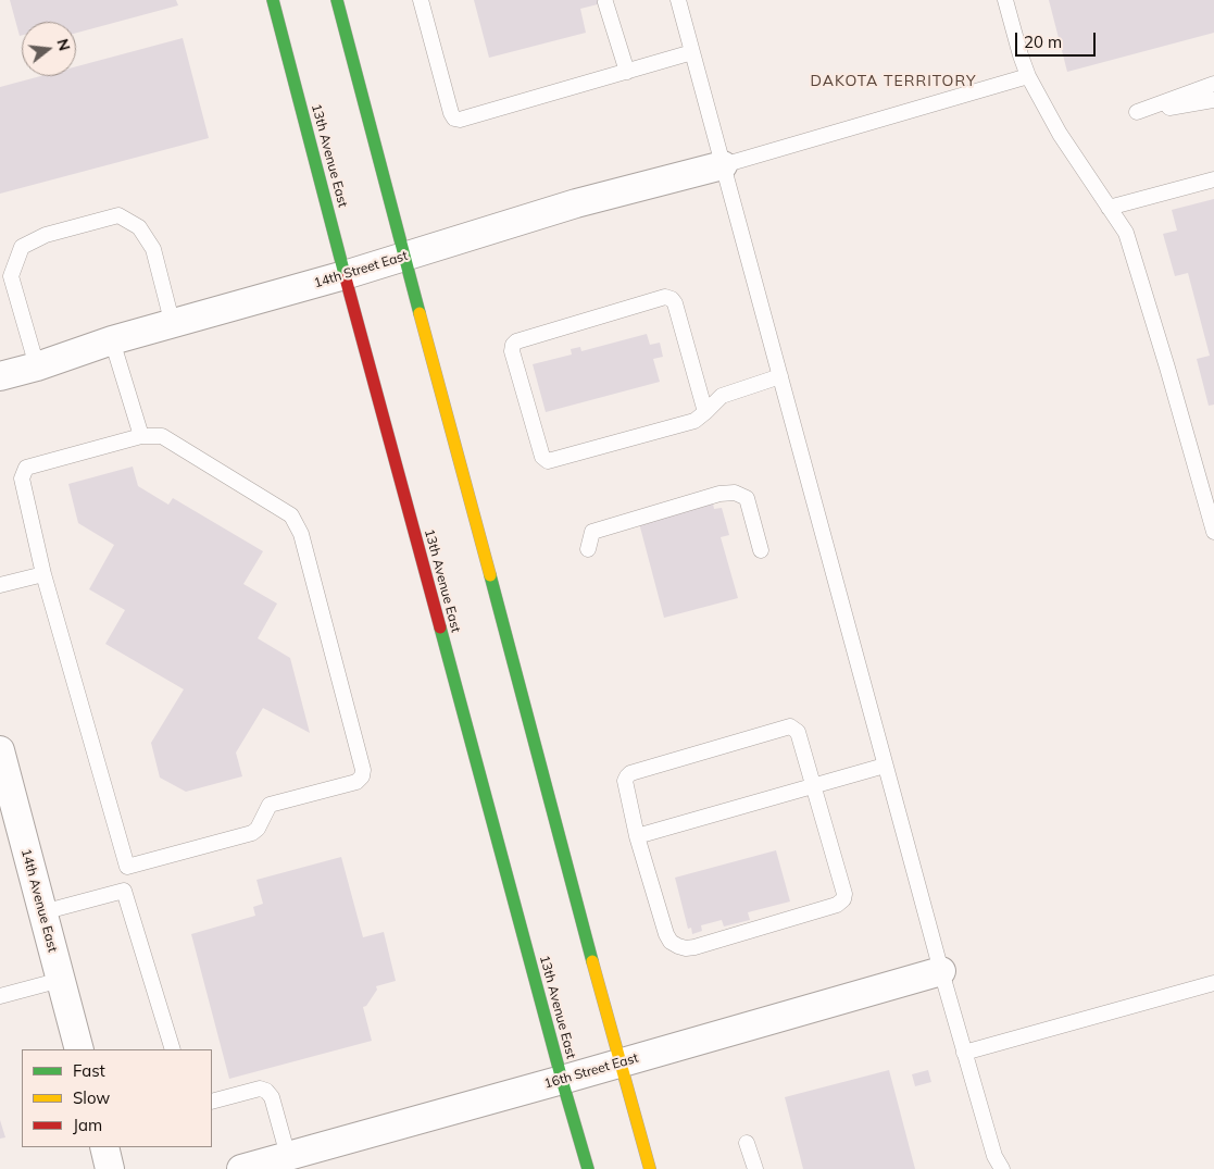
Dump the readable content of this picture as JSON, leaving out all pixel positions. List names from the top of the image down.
{
  "streets": {
    "main road": ["13th Avenue East"],
    "street": ["14th Street East", "14th Avenue East", "16th Street East"]
  },
  "crossings": [
    ["13th Avenue East", "14th Street East"],
    ["13th Avenue East", "16th Street East"]
  ],
  "districts": ["DAKOTA TERRITORY"],
  "legend": ["Fast", "Slow", "Jam"],
  "scale_bar": "20 m",
  "north": "right"
}
